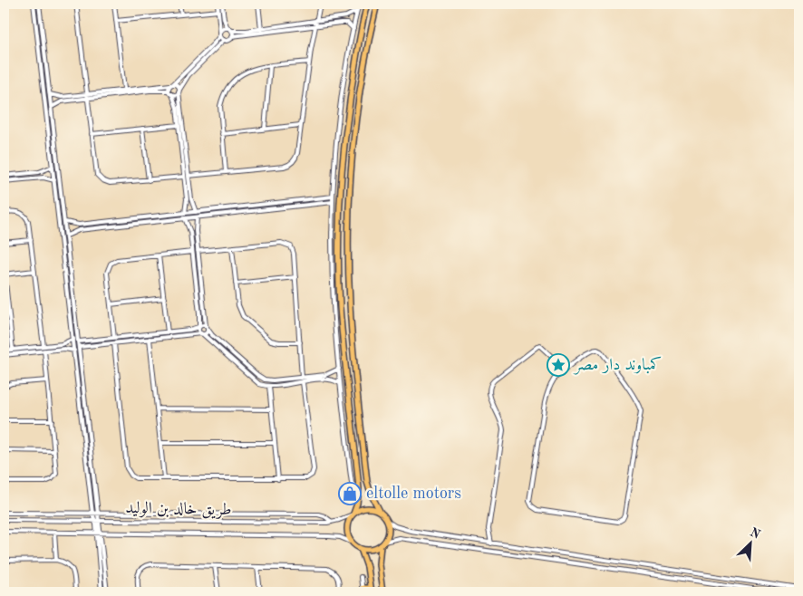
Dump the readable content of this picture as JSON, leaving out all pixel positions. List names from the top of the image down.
{
  "streets": {
    "street": ["طريق خالد بن الوليد"]
  },
  "places": {
    "place": ["كمباوند دار مصر"],
    "shop": ["eltolle motors"]
  },
  "north": "top right"
}
